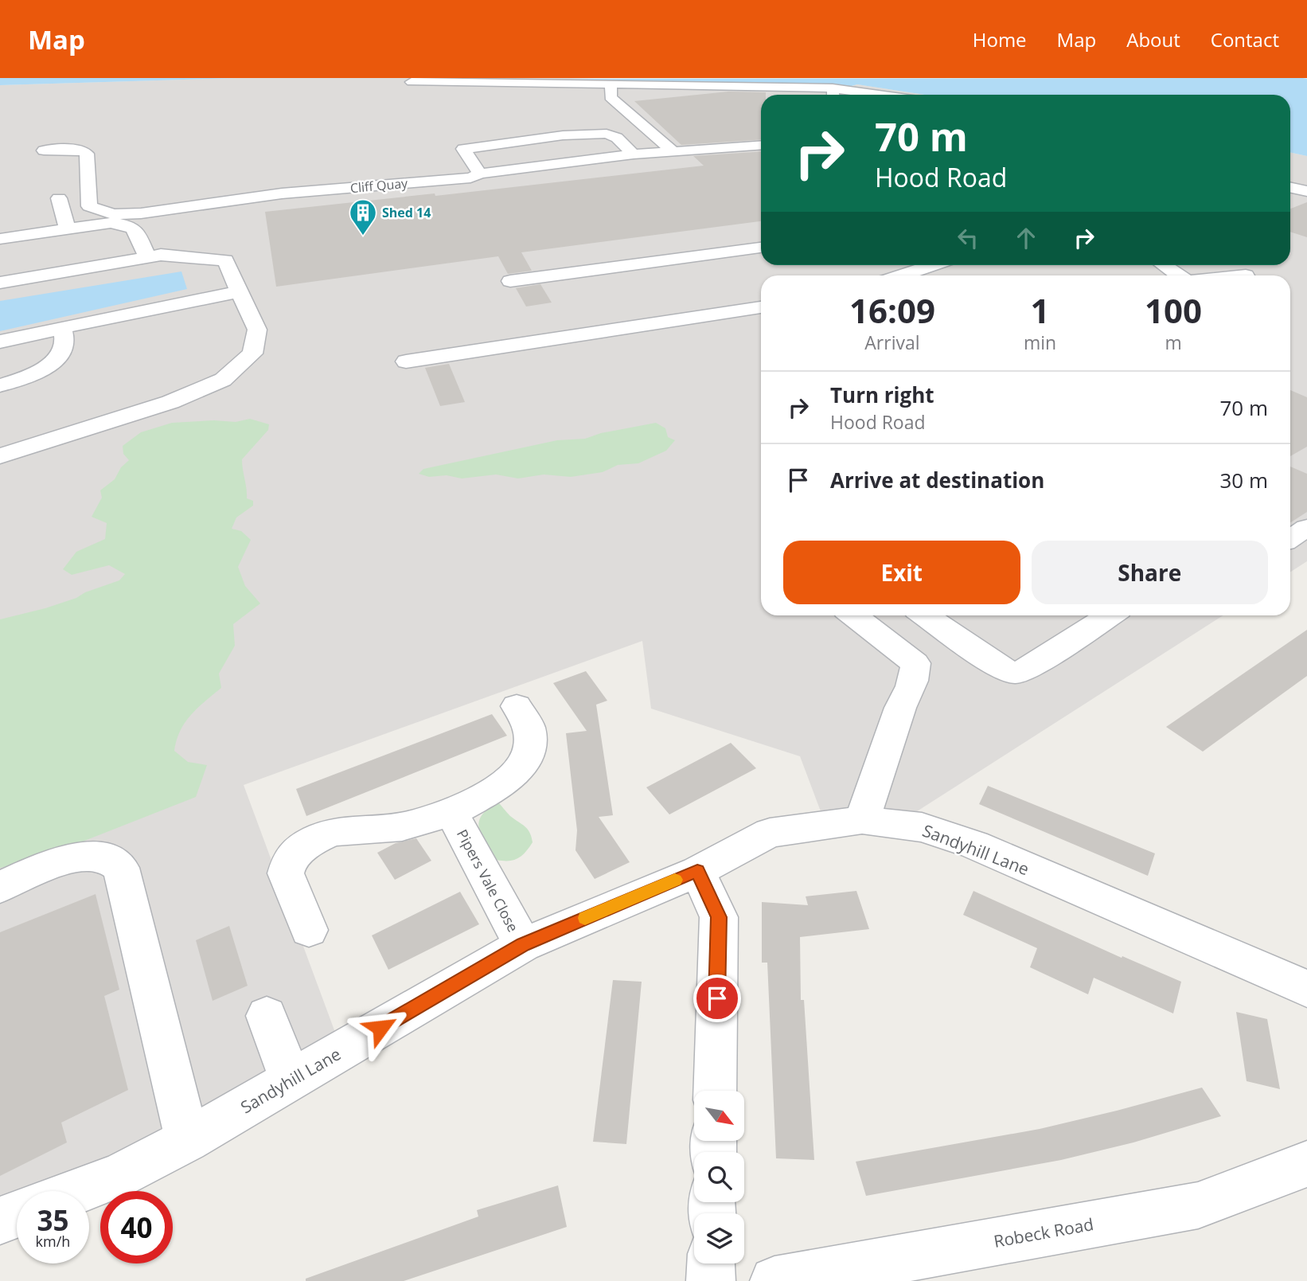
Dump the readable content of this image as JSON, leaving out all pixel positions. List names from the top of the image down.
{
  "streets": {
    "street": [
      "Cliff Quay",
      "Sandyhill Lane",
      "Pipers Vale Close",
      "Robeck Road"
    ]
  },
  "crossings": [
    ["Sandyhill Lane", "Pipers Vale Close"]
  ],
  "places": {
    "building": ["Shed 14"]
  },
  "north": "bottom right",
  "page": {
    "header": "Map",
    "nav": [
      "Home",
      "Map",
      "About",
      "Contact"
    ],
    "turn": ["70 m", "Hood Road"],
    "eta": [
      "16:09",
      "Arrival",
      "1",
      "min",
      "100",
      "m"
    ],
    "list": [
      {
        "name": "Turn right",
        "note": "Hood Road",
        "value": "70 m"
      },
      {
        "name": "Arrive at destination",
        "value": "30 m"
      }
    ],
    "buttons": ["Exit", "Share"],
    "speed": "35 km/h",
    "limit": "40"
  }
}
